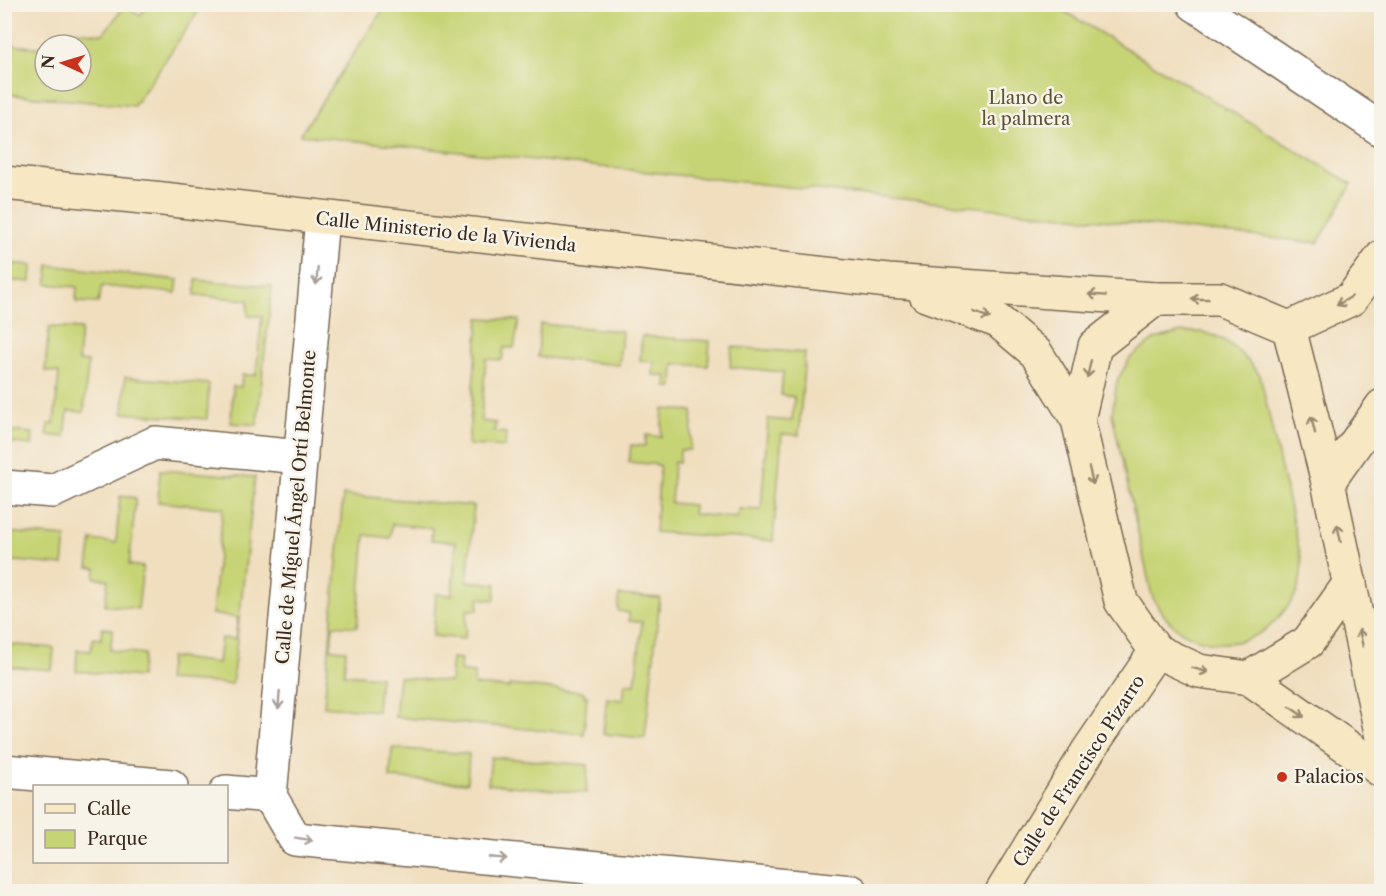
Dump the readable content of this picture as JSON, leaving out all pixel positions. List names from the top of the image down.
{
  "streets": {
    "street": ["Calle Ministerio de la Vivienda", "Calle de Miguel Ángel Ortí Belmonte", "Calle de Francisco Pizarro"]
  },
  "crossings": [
    ["Calle Ministerio de la Vivienda", "Calle de Miguel Ángel Ortí Belmonte"]
  ],
  "one_way": ["Calle de Miguel Ángel Ortí Belmonte"],
  "parks": ["Llano de la palmera"],
  "places": ["Palacios"],
  "legend": ["Calle", "Parque"],
  "north": "left"
}
